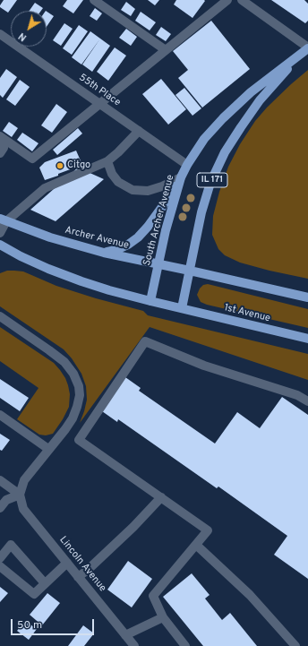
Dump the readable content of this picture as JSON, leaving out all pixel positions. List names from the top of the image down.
{
  "streets": {
    "main road": [
      "IL 171",
      "South Archer Avenue",
      "Archer Avenue",
      "1st Avenue"
    ],
    "street": ["55th Place", "Lincoln Avenue"]
  },
  "crossings": [
    ["55th Place", "South Archer Avenue"],
    ["IL 171", "South Archer Avenue"],
    ["IL 171", "Archer Avenue"],
    ["South Archer Avenue", "Archer Avenue"],
    ["South Archer Avenue", "1st Avenue"]
  ],
  "places": ["Citgo"],
  "scale_bar": "50 m",
  "north": "bottom left"
}
